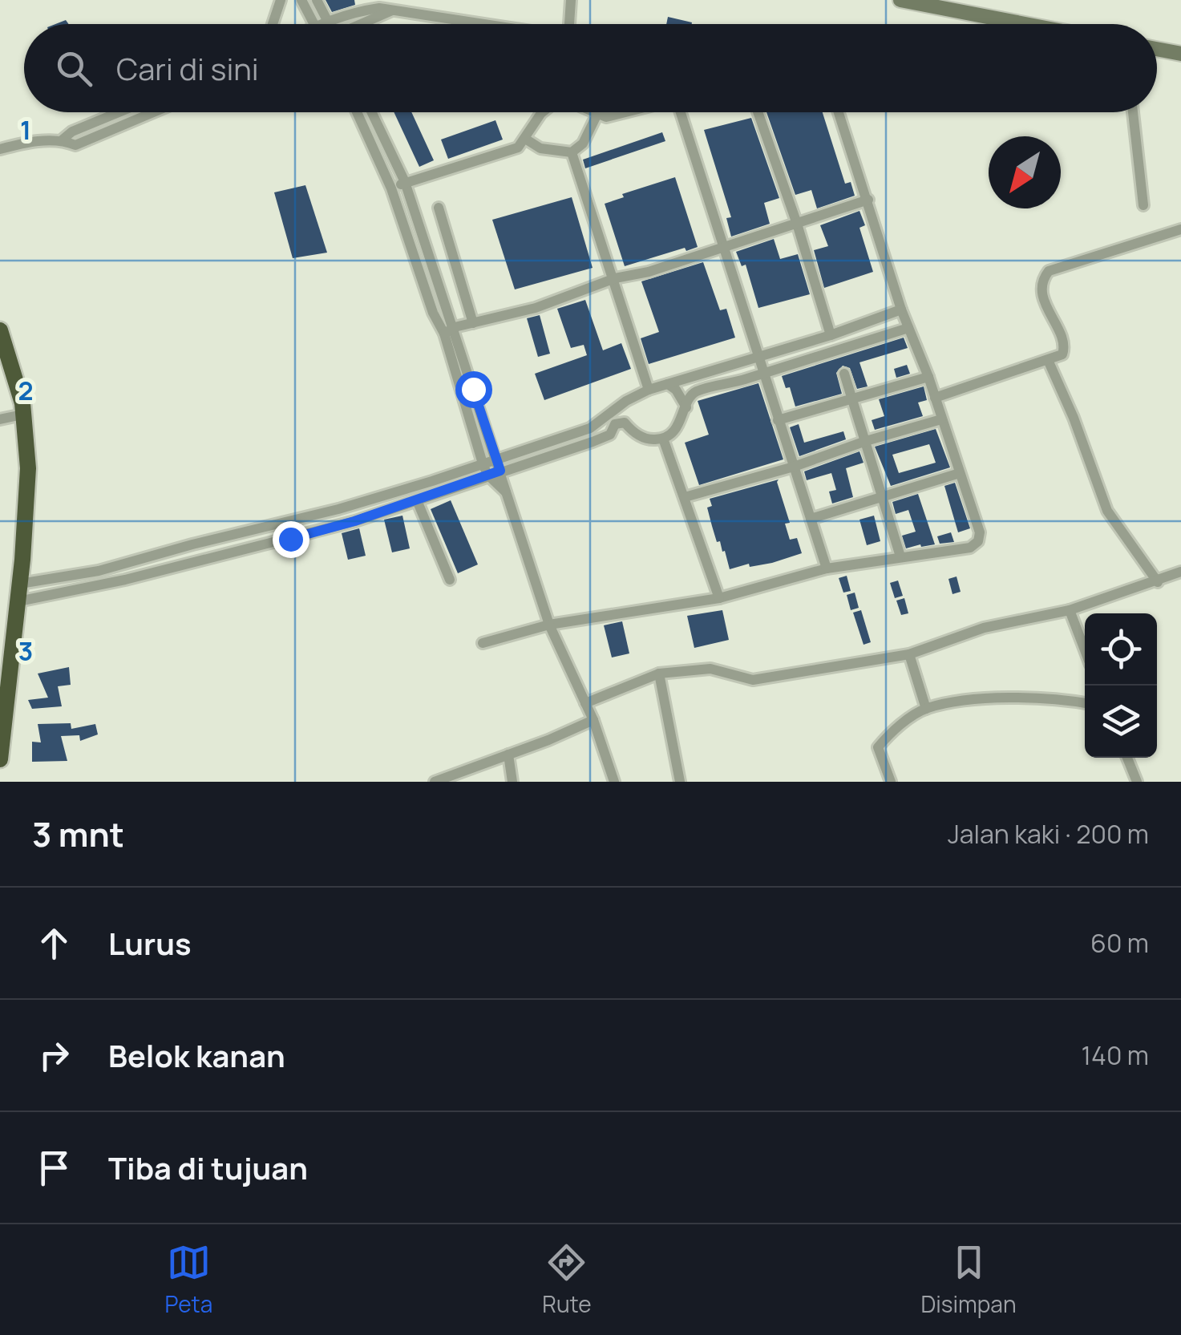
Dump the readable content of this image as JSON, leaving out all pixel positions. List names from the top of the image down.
{
  "north": "bottom left",
  "page": {
    "search": "Cari di sini",
    "heading": ["3 mnt", "Jalan kaki · 200 m"],
    "list": [
      ["Lurus", "60 m"],
      ["Belok kanan", "140 m"],
      "Tiba di tujuan"
    ],
    "nav": ["Peta", "Rute", "Disimpan"]
  },
  "grid": {
    "rows": ["1", "2", "3"]
  }
}
